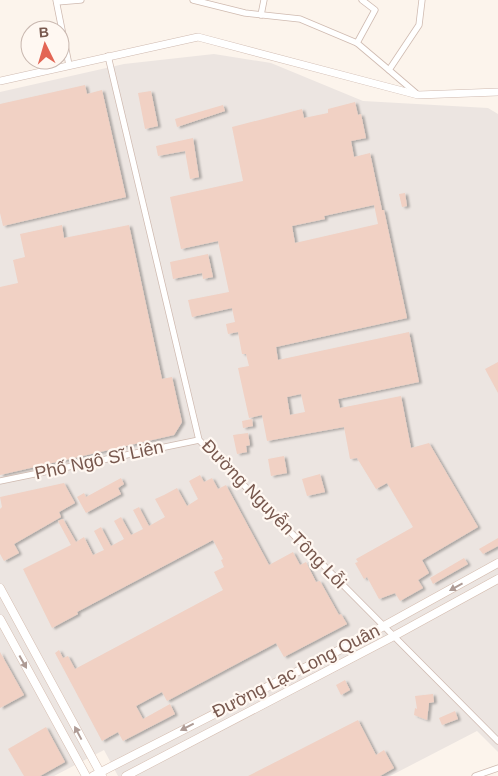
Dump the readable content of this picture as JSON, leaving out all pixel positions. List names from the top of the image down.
{
  "streets": {
    "main road": ["Đường Lạc Long Quân"],
    "street": ["Phố Ngô Sĩ Liên", "Đường Nguyễn Tông Lỗi"]
  },
  "crossings": [
    ["Phố Ngô Sĩ Liên", "Đường Nguyễn Tông Lỗi"],
    ["Đường Nguyễn Tông Lỗi", "Đường Lạc Long Quân"]
  ],
  "north": "top"
}
